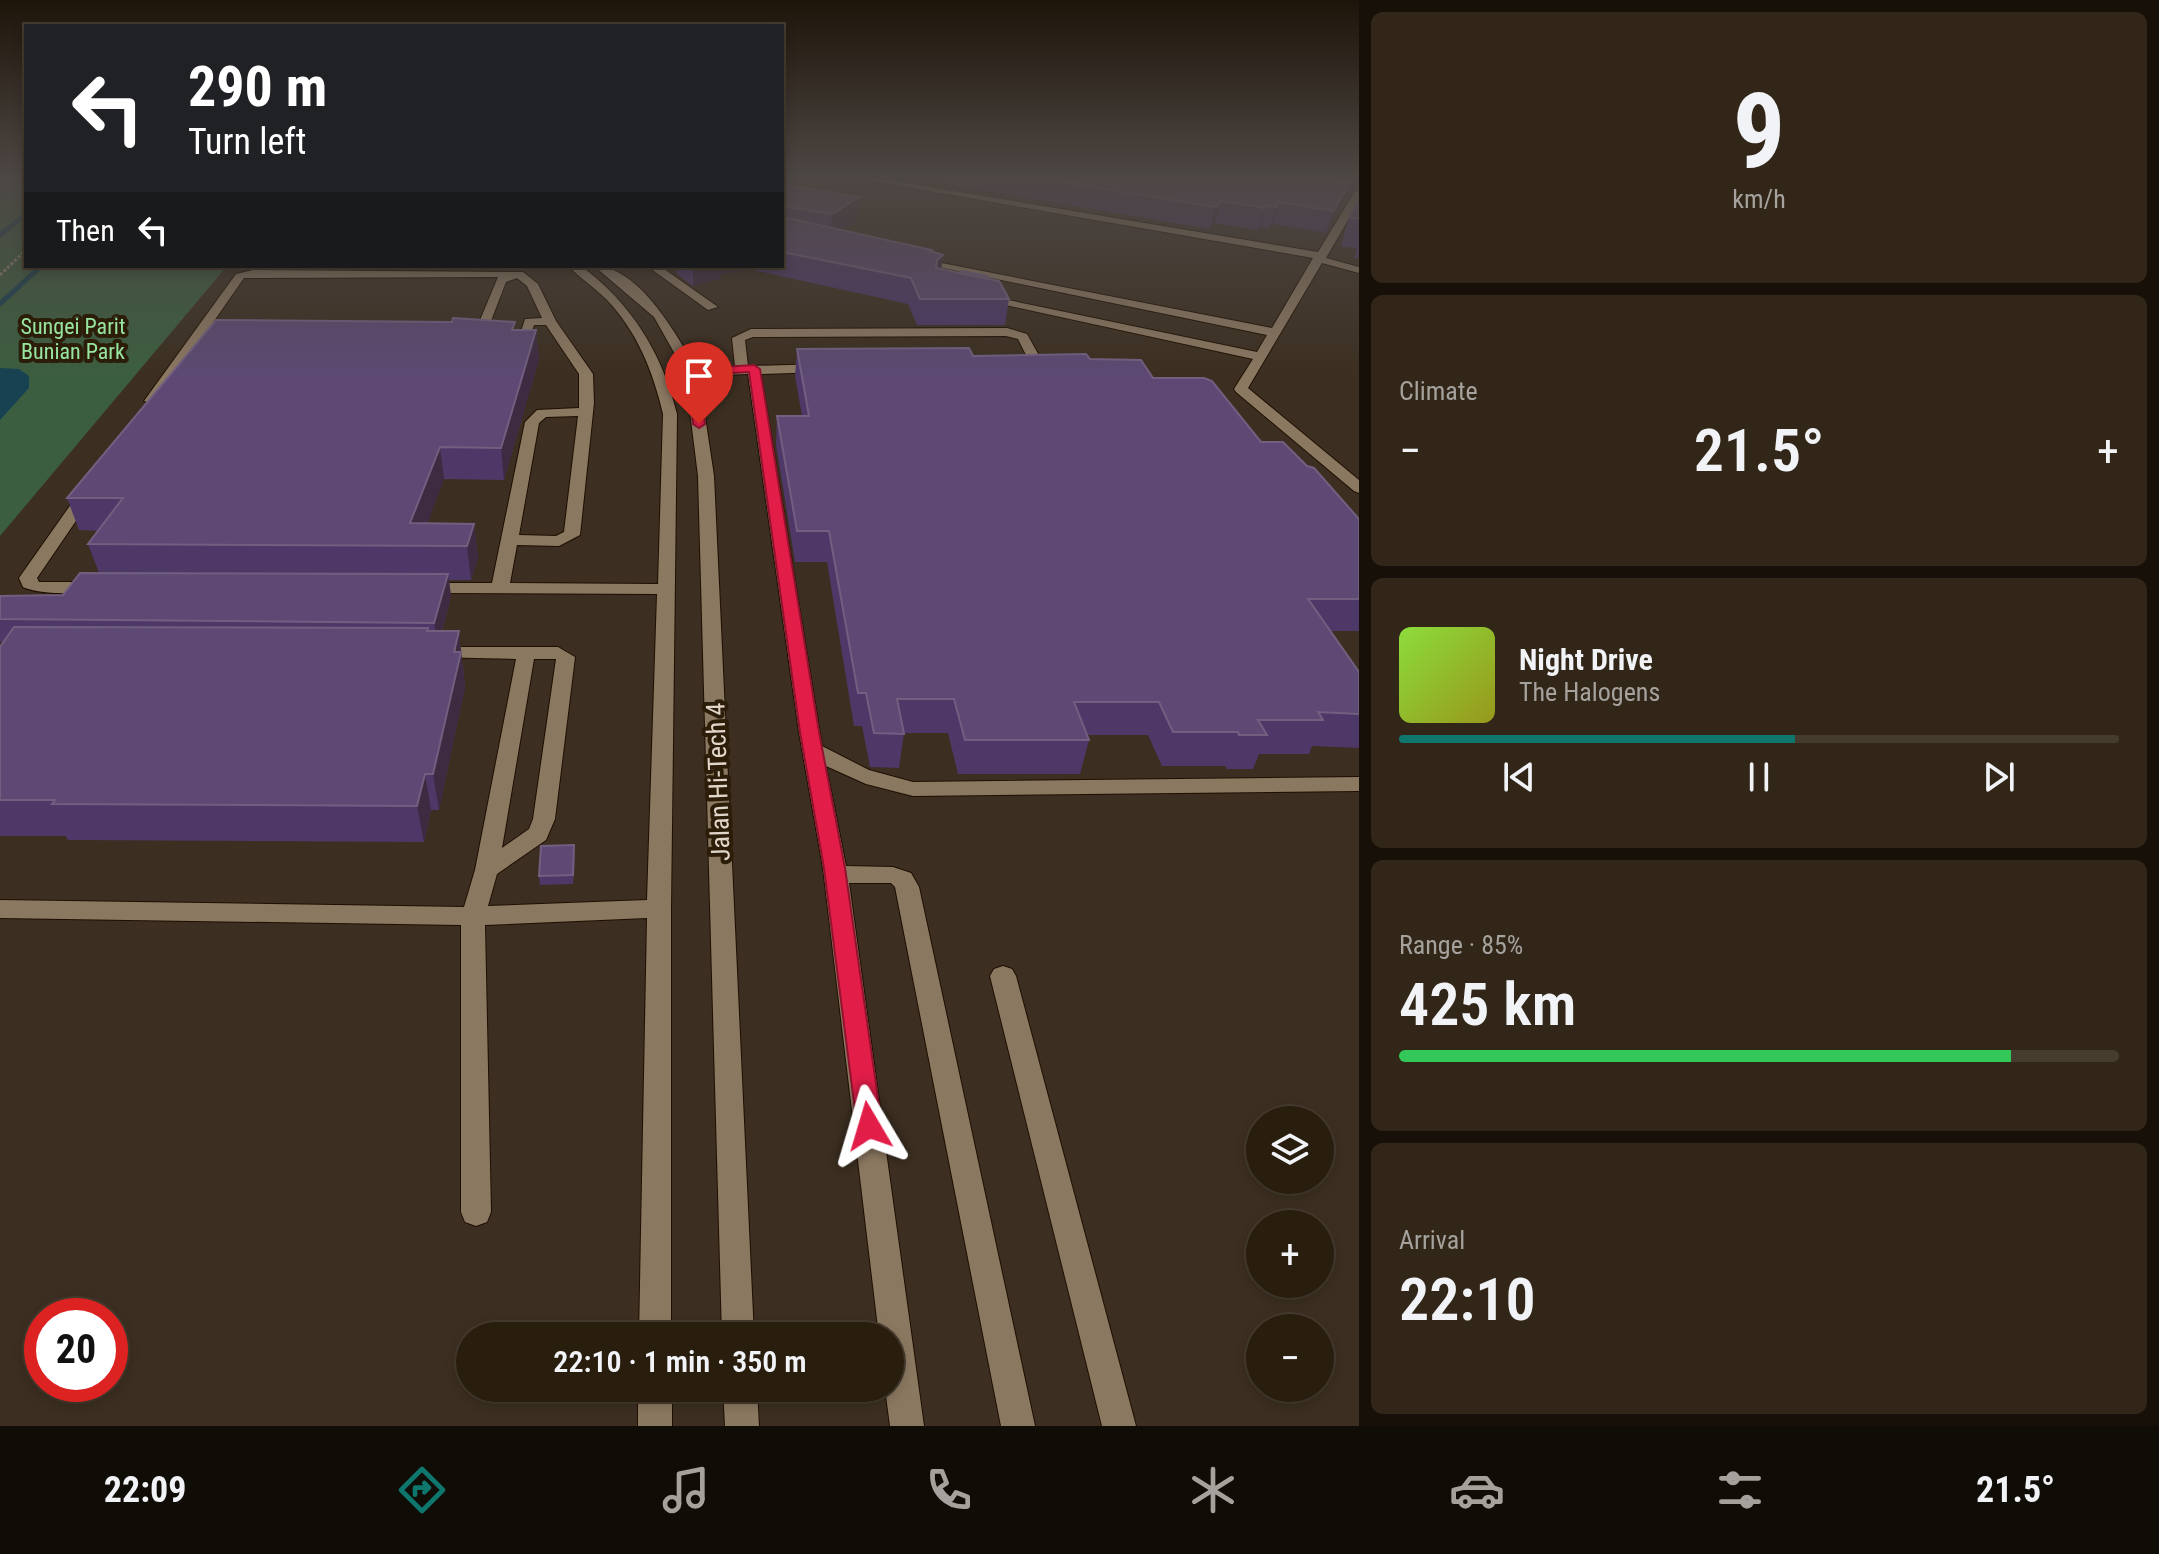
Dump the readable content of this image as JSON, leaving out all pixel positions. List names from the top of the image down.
{
  "streets": {
    "street": ["Jalan Hi-Tech 4"]
  },
  "parks": ["Sungei Parit Bunian Park"],
  "page": {
    "tile": [
      ["9", "km/h"],
      "Climate",
      ["Range · 85%", "425 km"],
      ["Arrival", "22:10"]
    ],
    "turn": ["290 m", "Turn left"],
    "then": "Then",
    "heat": ["−", "21.5°", "+"],
    "song": ["Night Drive", "The Halogens"],
    "map_buttons": ["+", "−"],
    "limit": "20",
    "trip": "22:10 · 1 min · 350 m",
    "tabs": ["22:09", "21.5°"]
  }
}
